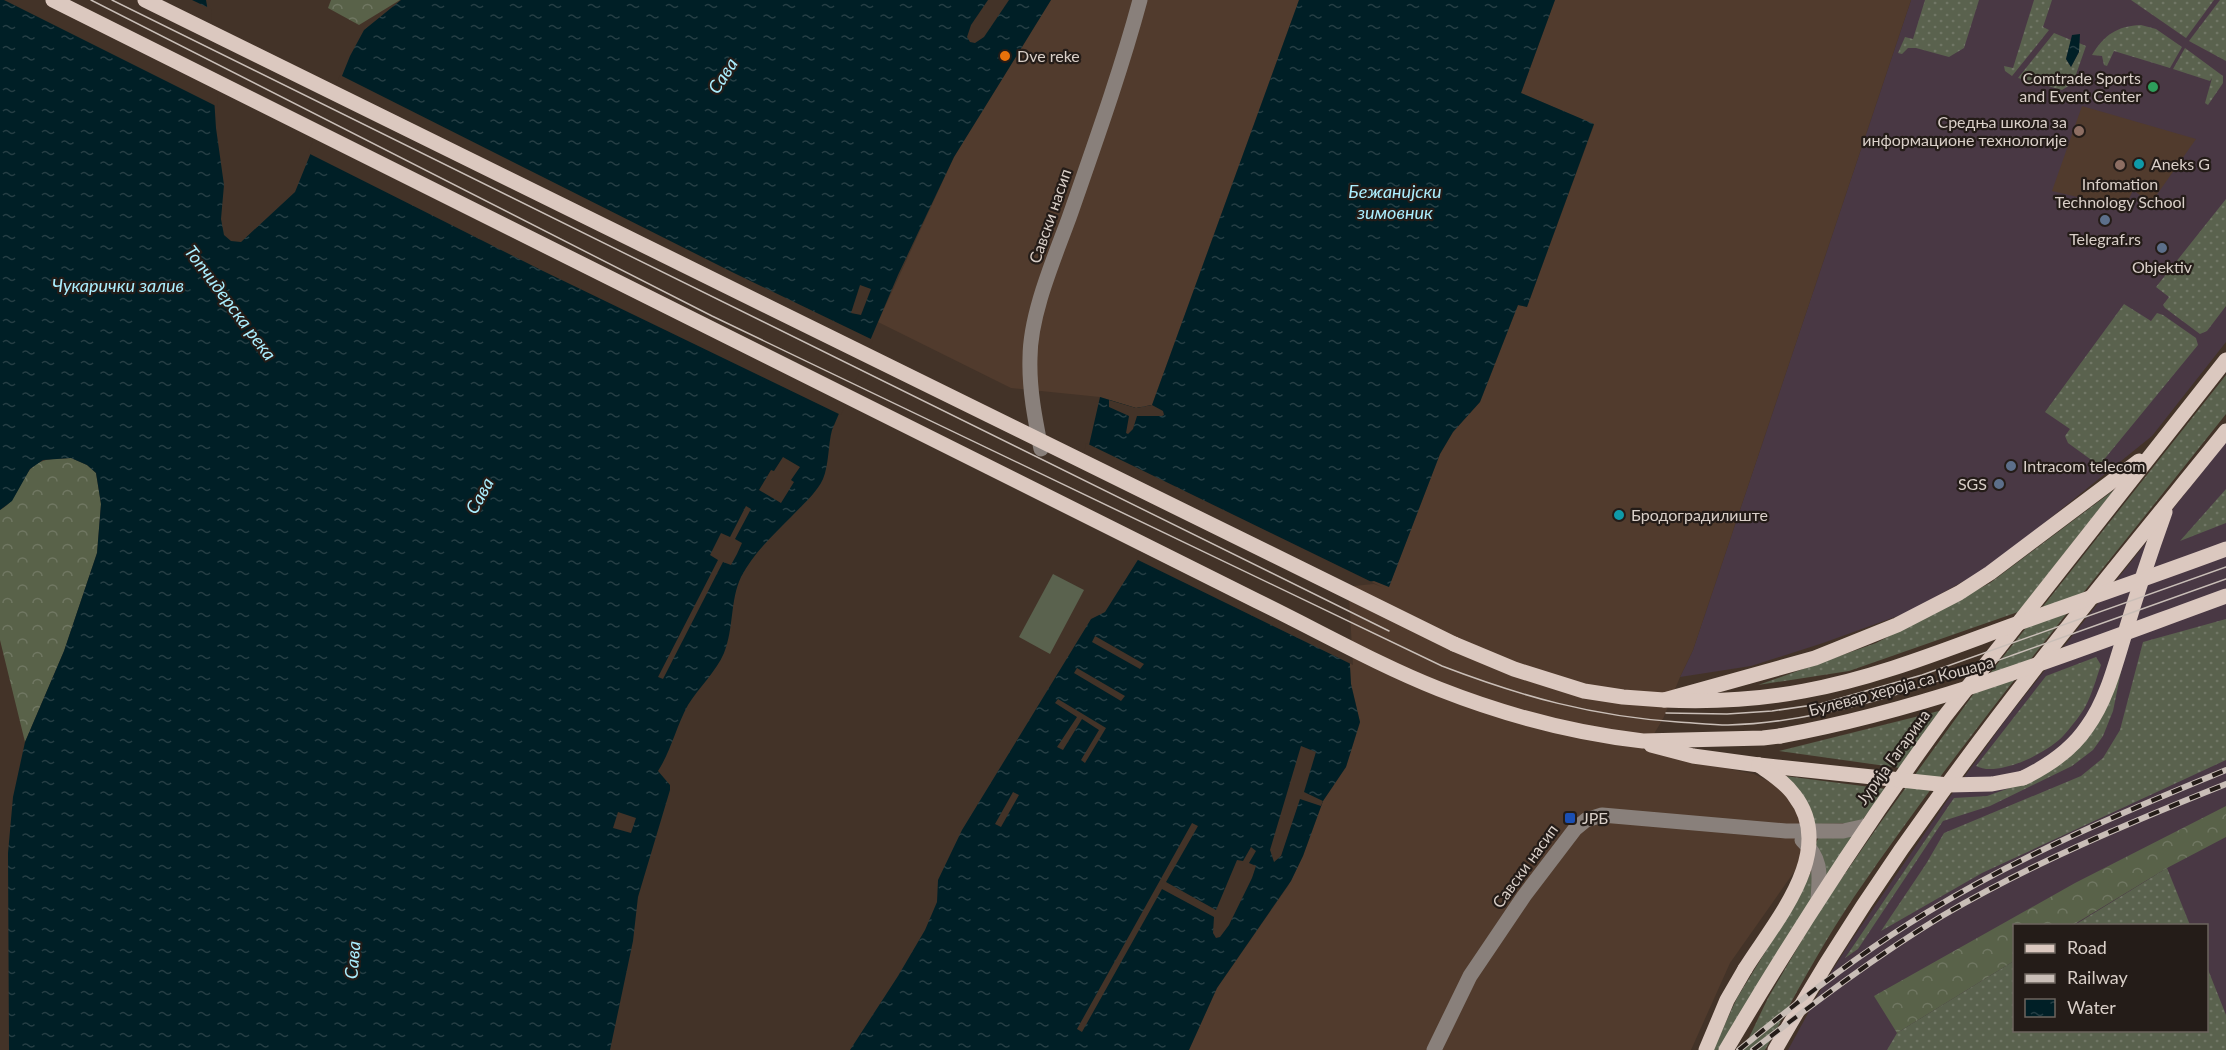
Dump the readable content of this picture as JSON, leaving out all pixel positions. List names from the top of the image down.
{
  "streets": {
    "main road": ["Булевар хероја са Кошара", "Јурија Гагарина"],
    "street": ["Савски насип"]
  },
  "crossings": [
    ["Савски насип", "Јурија Гагарина"]
  ],
  "water": [
    "Сава",
    "Бежанијски зимовник",
    "Чукарички залив",
    "Топчидерска река"
  ],
  "places": {
    "other": [
      "Dve reke",
      "Comtrade Sports and Event Center",
      "Средња школа за информационе технологије",
      "Aneks G",
      "Infomation Technology School",
      "Telegraf.rs",
      "Objektiv",
      "Intracom telecom",
      "SGS",
      "Бродоградилиште"
    ],
    "transit": ["ЈРБ"]
  },
  "legend": ["Road", "Railway", "Water"]
}
